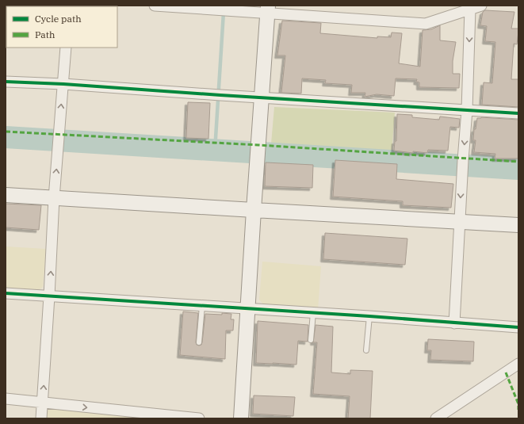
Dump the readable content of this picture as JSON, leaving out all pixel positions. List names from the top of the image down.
{
  "legend": ["Cycle path", "Path"]
}
